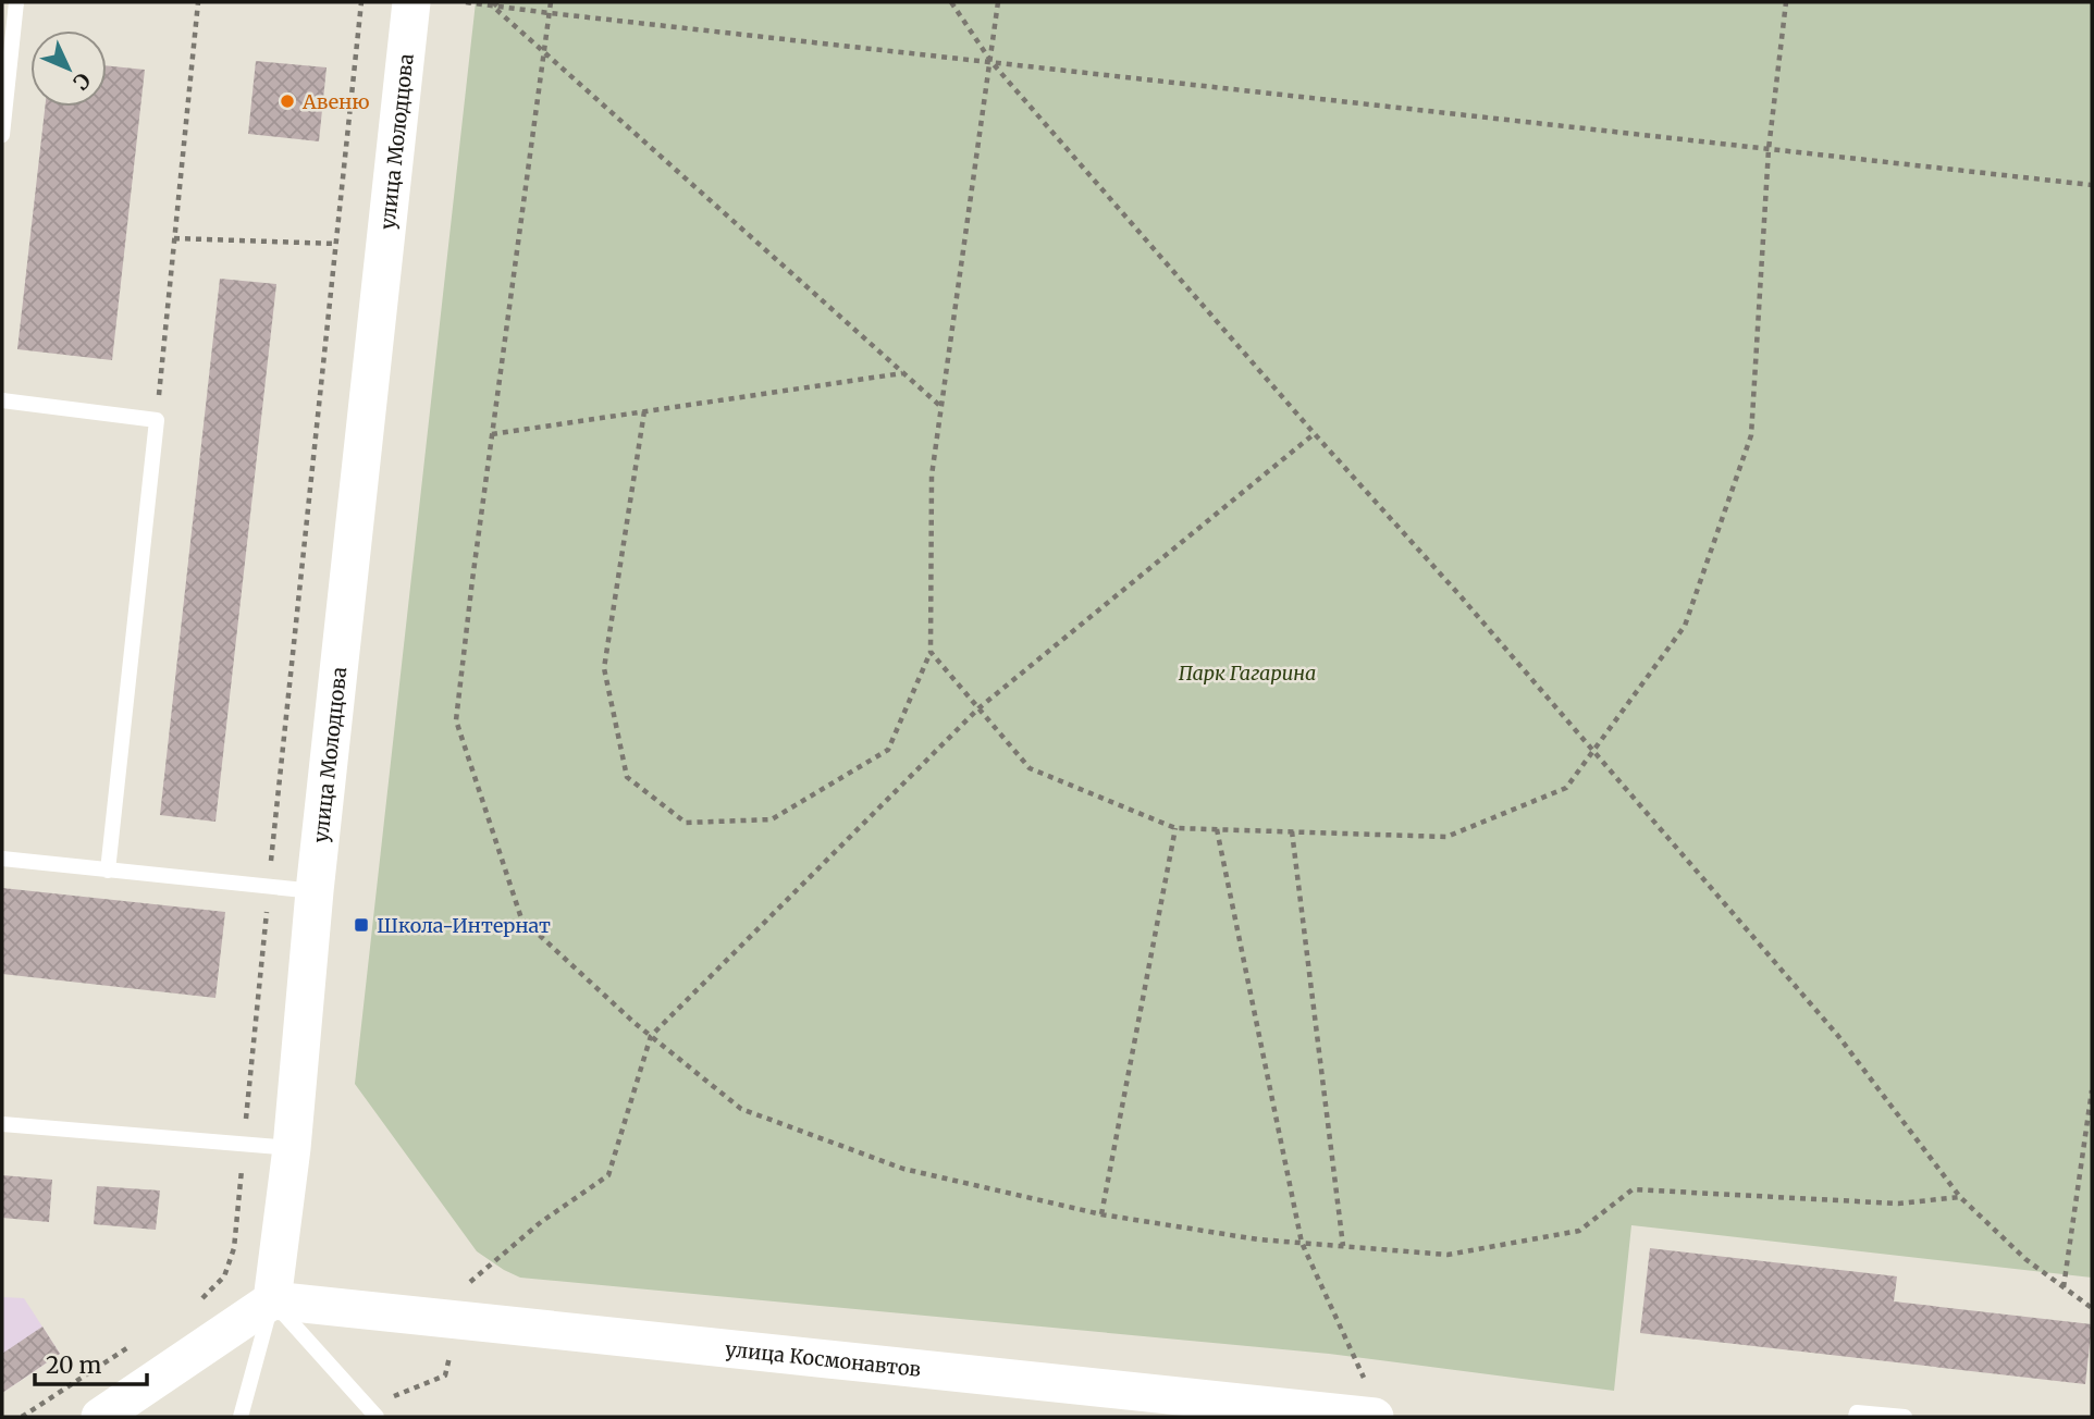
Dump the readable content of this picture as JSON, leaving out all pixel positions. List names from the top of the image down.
{
  "streets": {
    "street": ["улица Молодцова", "улица Космонавтов"]
  },
  "crossings": [
    ["улица Молодцова", "улица Космонавтов"]
  ],
  "parks": ["Парк Гагарина"],
  "places": {
    "other": ["Авеню"],
    "transit": ["Школа-Интернат"]
  },
  "scale_bar": "20 m",
  "north": "bottom right"
}
